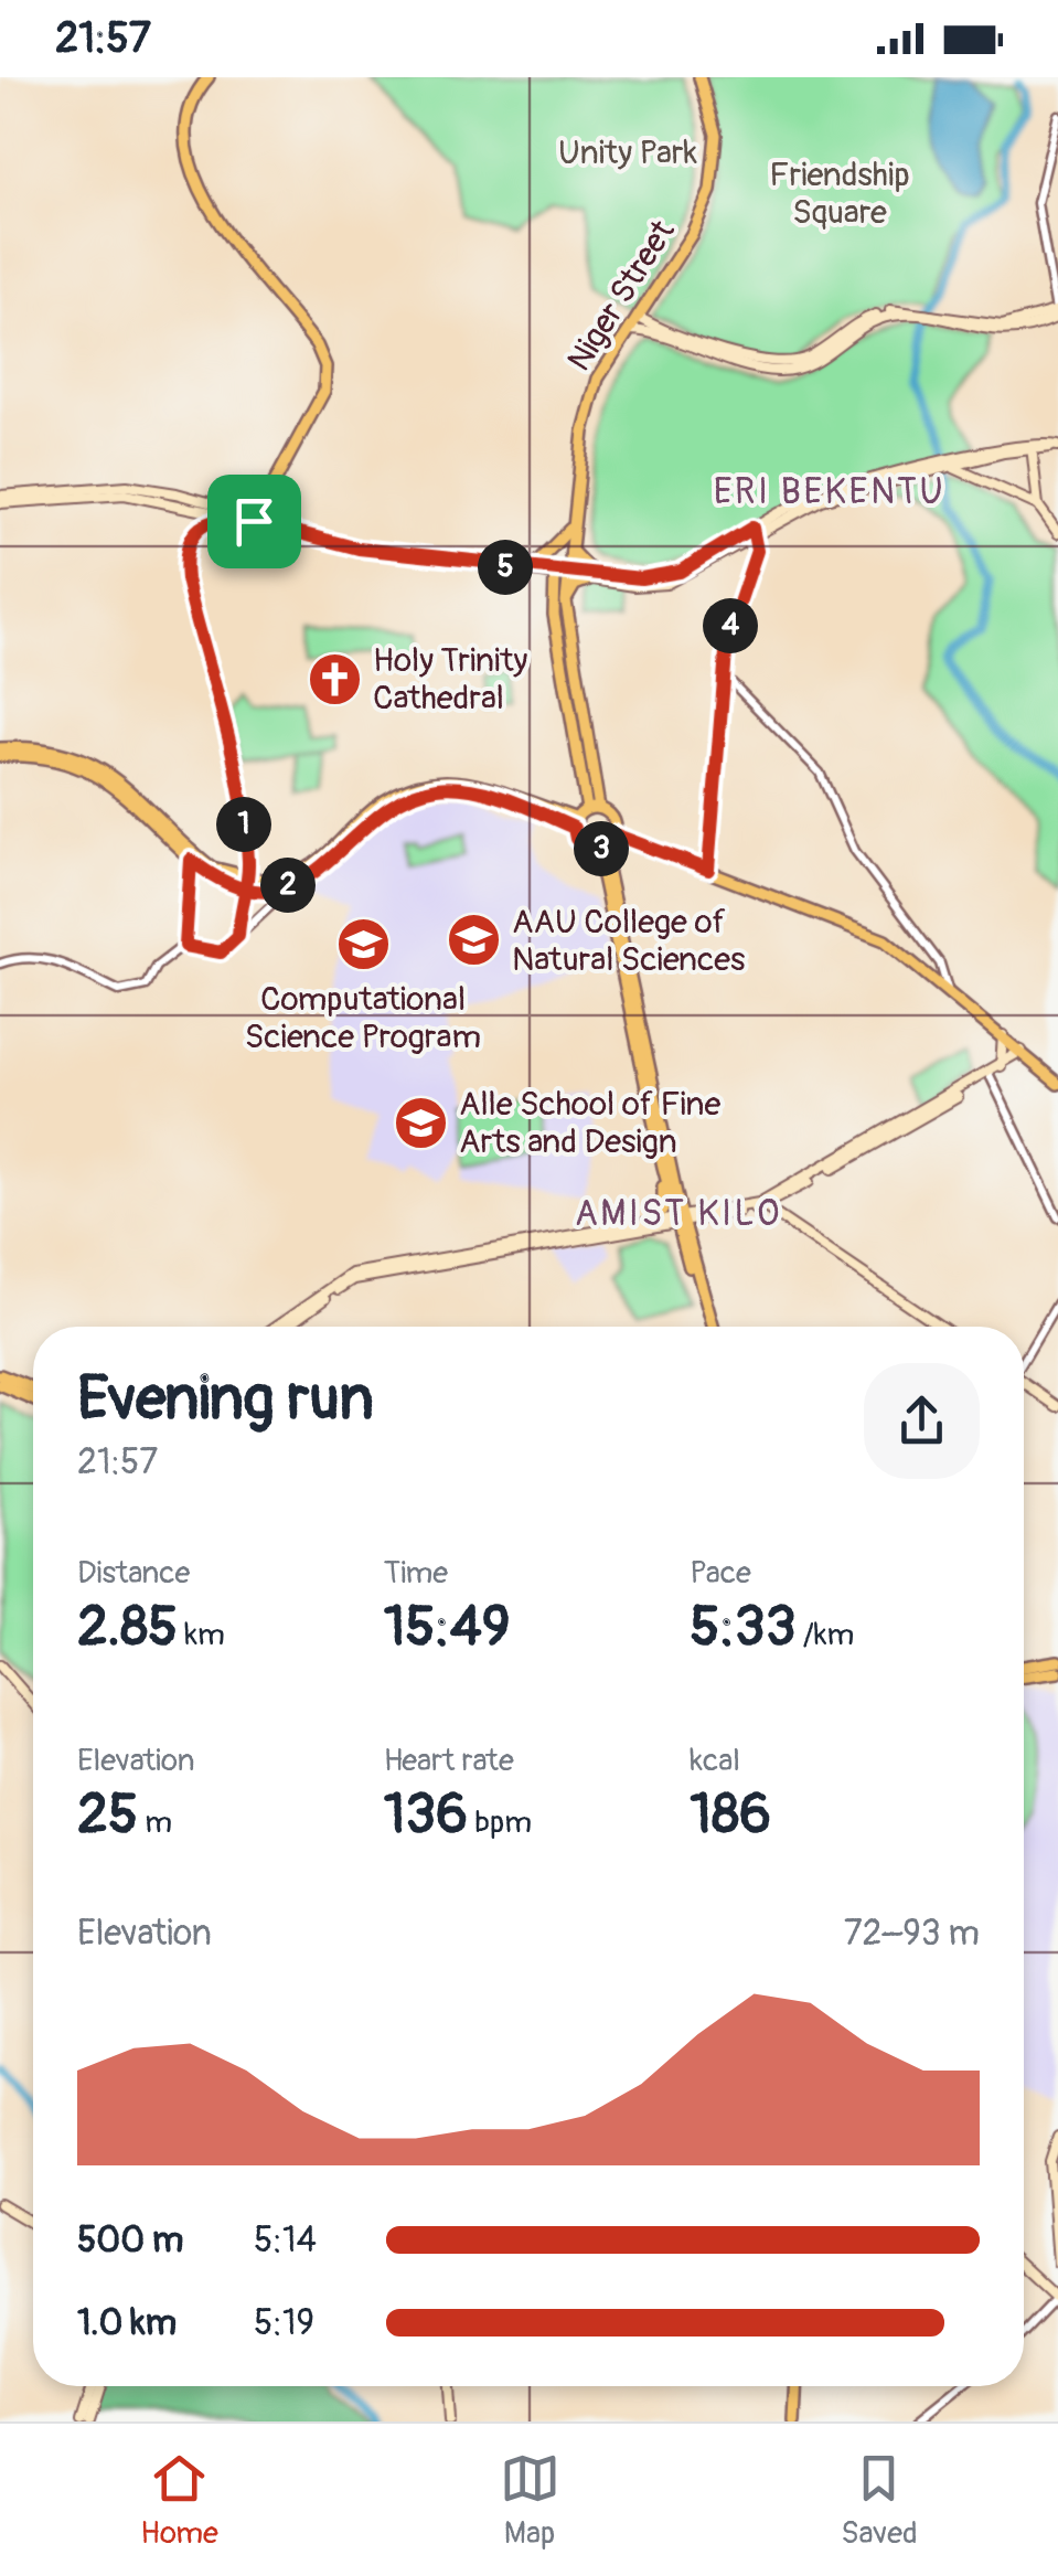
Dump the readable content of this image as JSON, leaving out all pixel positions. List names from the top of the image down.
{
  "streets": {
    "main road": ["Niger Street"]
  },
  "districts": ["ERI BEKENTU", "AMIST KILO"],
  "parks": ["Unity Park", "Friendship Square"],
  "places": {
    "church": ["Holy Trinity Cathedral"],
    "school or university": ["AAU College of Natural Sciences", "Computational Science Program", "Alle School of Fine Arts and Design"]
  },
  "page": {
    "status": "21:57",
    "pins": [
      "5",
      "4",
      "1",
      "3",
      "2"
    ],
    "heading": ["Evening run", "21:57"],
    "stats": [
      ["Distance", "2.85 km"],
      ["Time", "15:49"],
      ["Pace", "5:33 /km"],
      ["Elevation", "25 m"],
      ["Heart rate", "136 bpm"],
      ["kcal", "186"]
    ],
    "chart": ["Elevation", "72–93 m"],
    "list": [
      {
        "name": "500 m",
        "note": "5:14"
      },
      {
        "name": "1.0 km",
        "note": "5:19"
      }
    ],
    "tabs": ["Home", "Map", "Saved"]
  }
}
